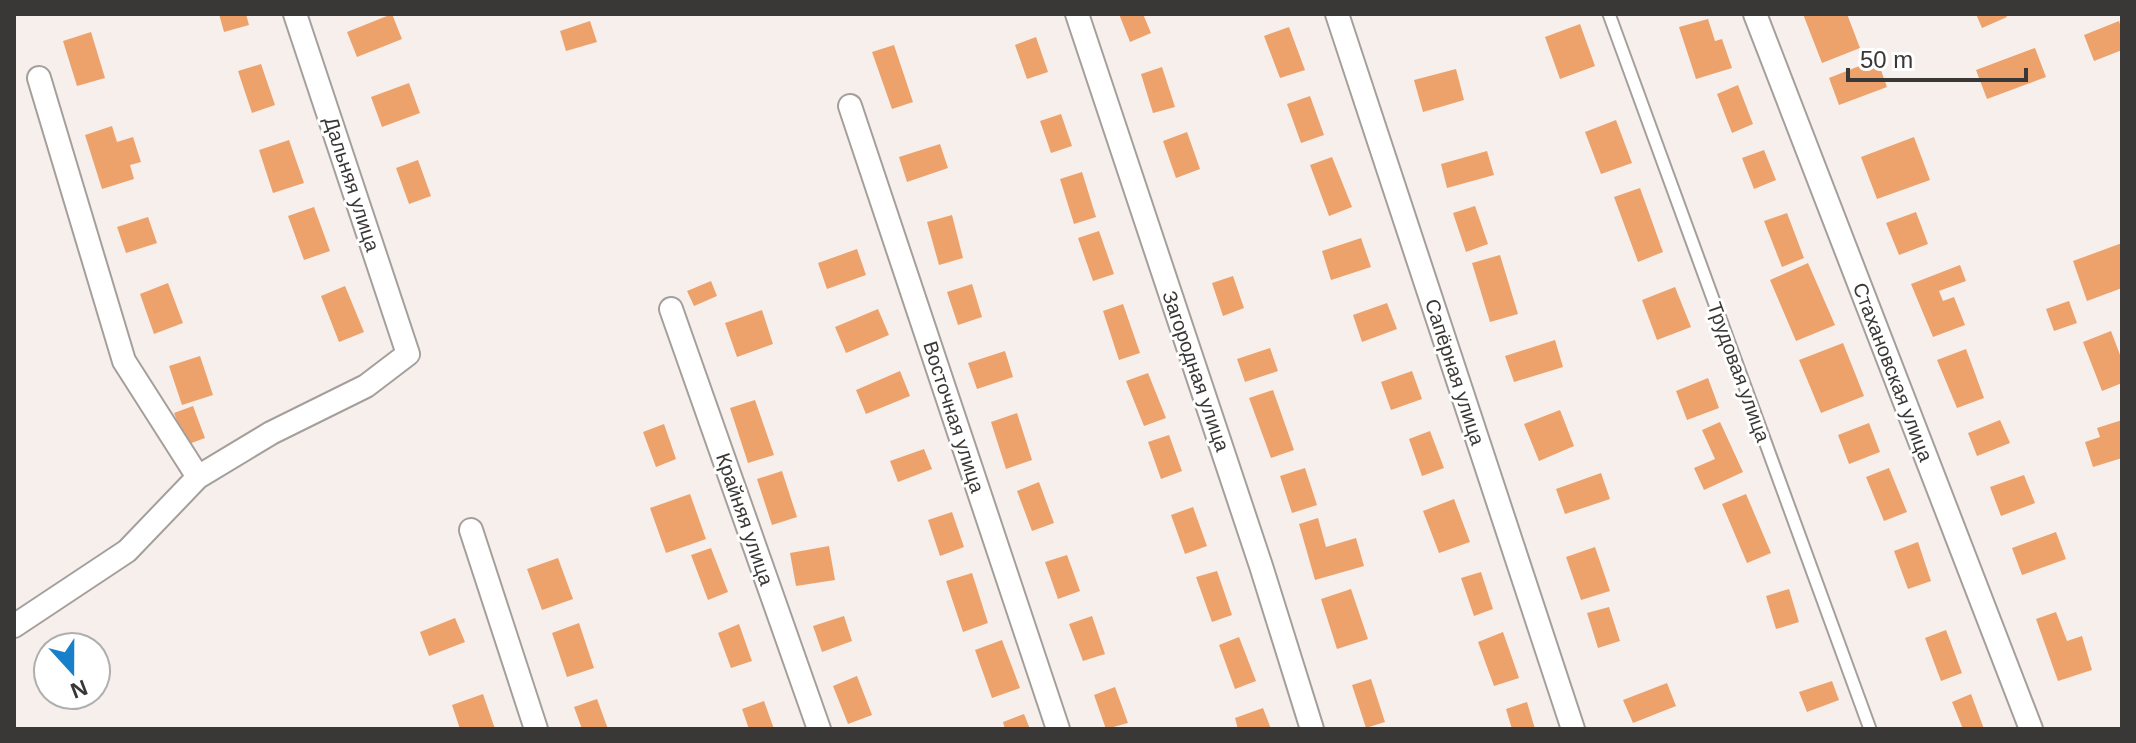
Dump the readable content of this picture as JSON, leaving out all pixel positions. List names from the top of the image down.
{
  "streets": {
    "street": [
      "Дальняя улица",
      "Загородная улица",
      "Сапёрная улица",
      "Стахановская улица",
      "Восточная улица",
      "Крайняя улица"
    ],
    "lane": ["Трудовая улица"]
  },
  "scale_bar": "50 m",
  "north": "bottom"
}
